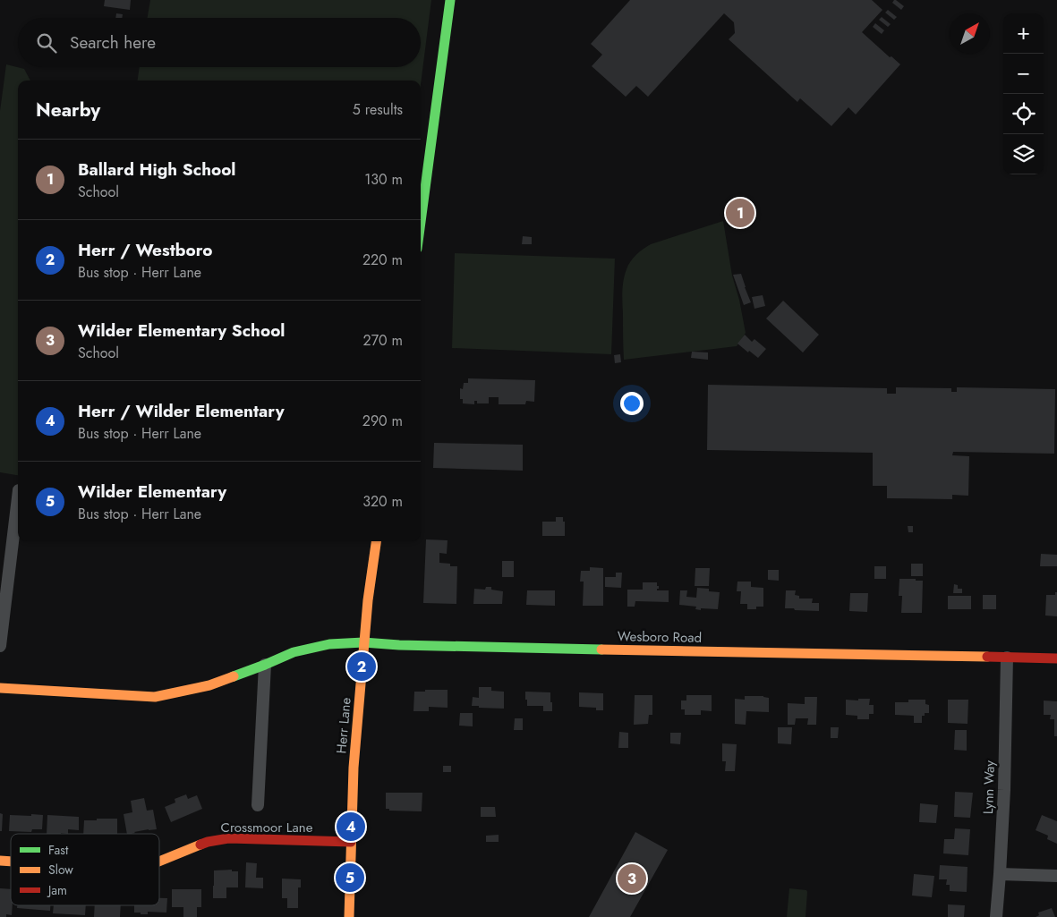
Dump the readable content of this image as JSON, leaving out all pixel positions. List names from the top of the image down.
{
  "streets": {
    "street": [
      "Wesboro Road",
      "Herr Lane",
      "Lynn Way",
      "Crossmoor Lane"
    ]
  },
  "crossings": [
    ["Wesboro Road", "Herr Lane"],
    ["Wesboro Road", "Lynn Way"],
    ["Herr Lane", "Crossmoor Lane"]
  ],
  "legend": ["Fast", "Slow", "Jam"],
  "north": "top right",
  "page": {
    "map_buttons": ["+", "−"],
    "search": "Search here",
    "heading": ["Nearby", "5 results"],
    "list": [
      {
        "mark": "1",
        "name": "Ballard High School",
        "note": "School",
        "value": "130 m"
      },
      {
        "mark": "2",
        "name": "Herr / Westboro",
        "note": "Bus stop · Herr Lane",
        "value": "220 m"
      },
      {
        "mark": "3",
        "name": "Wilder Elementary School",
        "note": "School",
        "value": "270 m"
      },
      {
        "mark": "4",
        "name": "Herr / Wilder Elementary",
        "note": "Bus stop · Herr Lane",
        "value": "290 m"
      },
      {
        "mark": "5",
        "name": "Wilder Elementary",
        "note": "Bus stop · Herr Lane",
        "value": "320 m"
      }
    ],
    "pins": [
      "1",
      "2",
      "4",
      "5",
      "3"
    ]
  }
}
